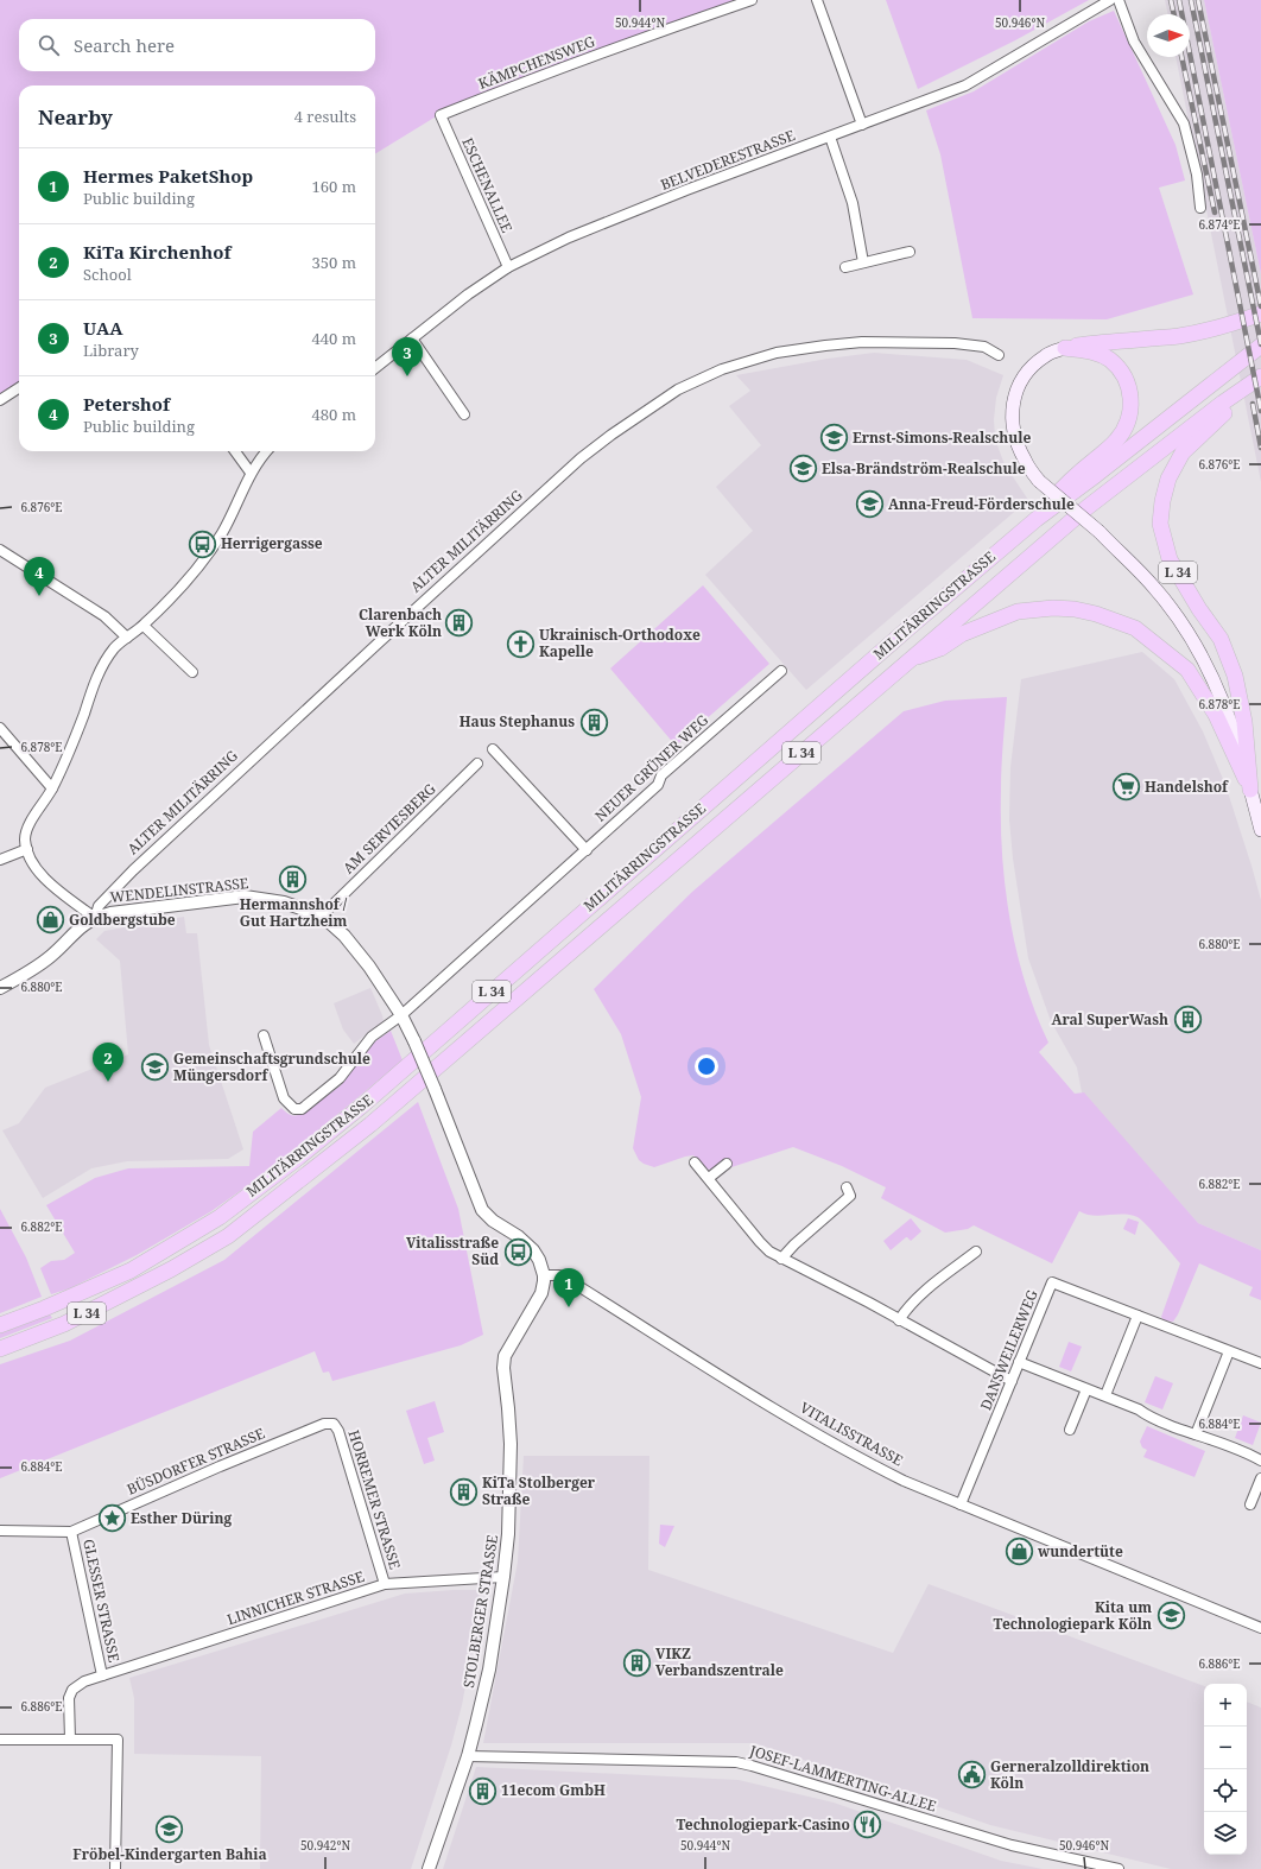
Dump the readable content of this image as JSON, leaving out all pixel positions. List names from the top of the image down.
{
  "streets": {
    "highway": ["L 34", "MILITÄRRINGSTRASSE"],
    "street": [
      "KÄMPCHENSWEG",
      "BELVEDERESTRASSE",
      "ESCHENALLEE",
      "ALTER MILITÄRRING",
      "NEUER GRÜNER WEG",
      "AM SERVIESBERG",
      "WENDELINSTRASSE",
      "DANSWEILERWEG",
      "VITALISSTRASSE",
      "BÜSDORFER STRASSE",
      "HORREMER STRASSE",
      "LINNICHER STRASSE",
      "GLESSER STRASSE",
      "STOLBERGER STRASSE",
      "JOSEF-LAMMERTING-ALLEE"
    ]
  },
  "crossings": [
    ["KÄMPCHENSWEG", "ESCHENALLEE"],
    ["BELVEDERESTRASSE", "ESCHENALLEE"],
    ["ALTER MILITÄRRING", "WENDELINSTRASSE"],
    ["L 34", "MILITÄRRINGSTRASSE"],
    ["NEUER GRÜNER WEG", "WENDELINSTRASSE"],
    ["AM SERVIESBERG", "WENDELINSTRASSE"],
    ["WENDELINSTRASSE", "VITALISSTRASSE"],
    ["WENDELINSTRASSE", "STOLBERGER STRASSE"],
    ["DANSWEILERWEG", "VITALISSTRASSE"],
    ["VITALISSTRASSE", "STOLBERGER STRASSE"],
    ["BÜSDORFER STRASSE", "HORREMER STRASSE"],
    ["BÜSDORFER STRASSE", "GLESSER STRASSE"],
    ["HORREMER STRASSE", "LINNICHER STRASSE"],
    ["LINNICHER STRASSE", "GLESSER STRASSE"],
    ["LINNICHER STRASSE", "STOLBERGER STRASSE"],
    ["STOLBERGER STRASSE", "JOSEF-LAMMERTING-ALLEE"]
  ],
  "places": {
    "school or university": [
      "Ernst-Simons-Realschule",
      "Elsa-Brändström-Realschule",
      "Anna-Freud-Förderschule",
      "Gemeinschaftsgrundschule Müngersdorf",
      "Kita um Technologiepark Köln",
      "Fröbel-Kindergarten Bahia"
    ],
    "bus stop": ["Herrigergasse", "Vitalisstraße Süd"],
    "building": [
      "Clarenbach Werk Köln",
      "Haus Stephanus",
      "Hermannshof / Gut Hartzheim",
      "Aral SuperWash",
      "KiTa Stolberger Straße",
      "VIKZ Verbandszentrale",
      "11ecom GmbH"
    ],
    "church": ["Ukrainisch-Orthodoxe Kapelle"],
    "supermarket": ["Handelshof"],
    "shop": ["Goldbergstube", "wundertüte"],
    "place": ["Esther Düring"],
    "public building": ["Gerneralzolldirektion Köln"],
    "restaurant": ["Technologiepark-Casino"]
  },
  "north": "right",
  "page": {
    "search": "Search here",
    "heading": ["Nearby", "4 results"],
    "list": [
      {
        "mark": "1",
        "name": "Hermes PaketShop",
        "note": "Public building",
        "value": "160 m"
      },
      {
        "mark": "2",
        "name": "KiTa Kirchenhof",
        "note": "School",
        "value": "350 m"
      },
      {
        "mark": "3",
        "name": "UAA",
        "note": "Library",
        "value": "440 m"
      },
      {
        "mark": "4",
        "name": "Petershof",
        "note": "Public building",
        "value": "480 m"
      }
    ],
    "pins": [
      "3",
      "4",
      "2",
      "1"
    ],
    "map_buttons": ["+", "−"]
  },
  "coordinates": [
    "50.944°N",
    "50.946°N",
    "6.874°E",
    "6.876°E",
    "6.878°E",
    "6.880°E",
    "6.882°E",
    "6.884°E",
    "6.886°E",
    "50.942°N"
  ]
}
